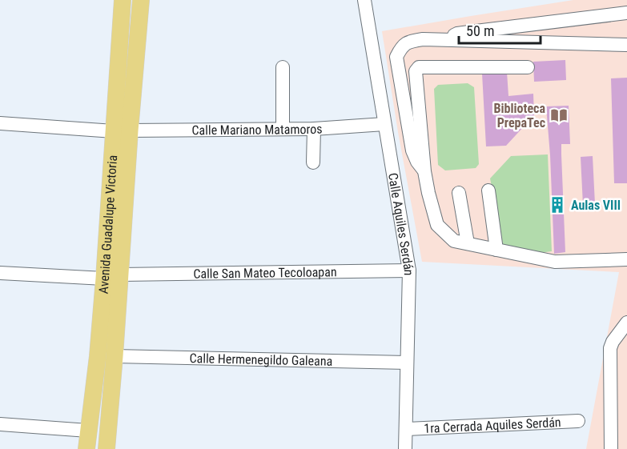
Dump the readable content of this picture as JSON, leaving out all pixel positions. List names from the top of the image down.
{
  "streets": {
    "main road": ["Avenida Guadalupe Victoria"],
    "street": [
      "Calle Mariano Matamoros",
      "Calle Aquiles Serdán",
      "Calle San Mateo Tecoloapan",
      "Calle Hermenegildo Galeana",
      "1ra Cerrada Aquiles Serdán"
    ]
  },
  "crossings": [
    ["Calle Mariano Matamoros", "Calle Aquiles Serdán"],
    ["Calle Mariano Matamoros", "Avenida Guadalupe Victoria"],
    ["Calle Aquiles Serdán", "Calle San Mateo Tecoloapan"],
    ["Calle Aquiles Serdán", "Calle Hermenegildo Galeana"],
    ["Calle Aquiles Serdán", "1ra Cerrada Aquiles Serdán"],
    ["Avenida Guadalupe Victoria", "Calle San Mateo Tecoloapan"],
    ["Avenida Guadalupe Victoria", "Calle Hermenegildo Galeana"]
  ],
  "places": {
    "library": ["Biblioteca PrepaTec"],
    "building": ["Aulas VIII"]
  },
  "scale_bar": "50 m"
}
